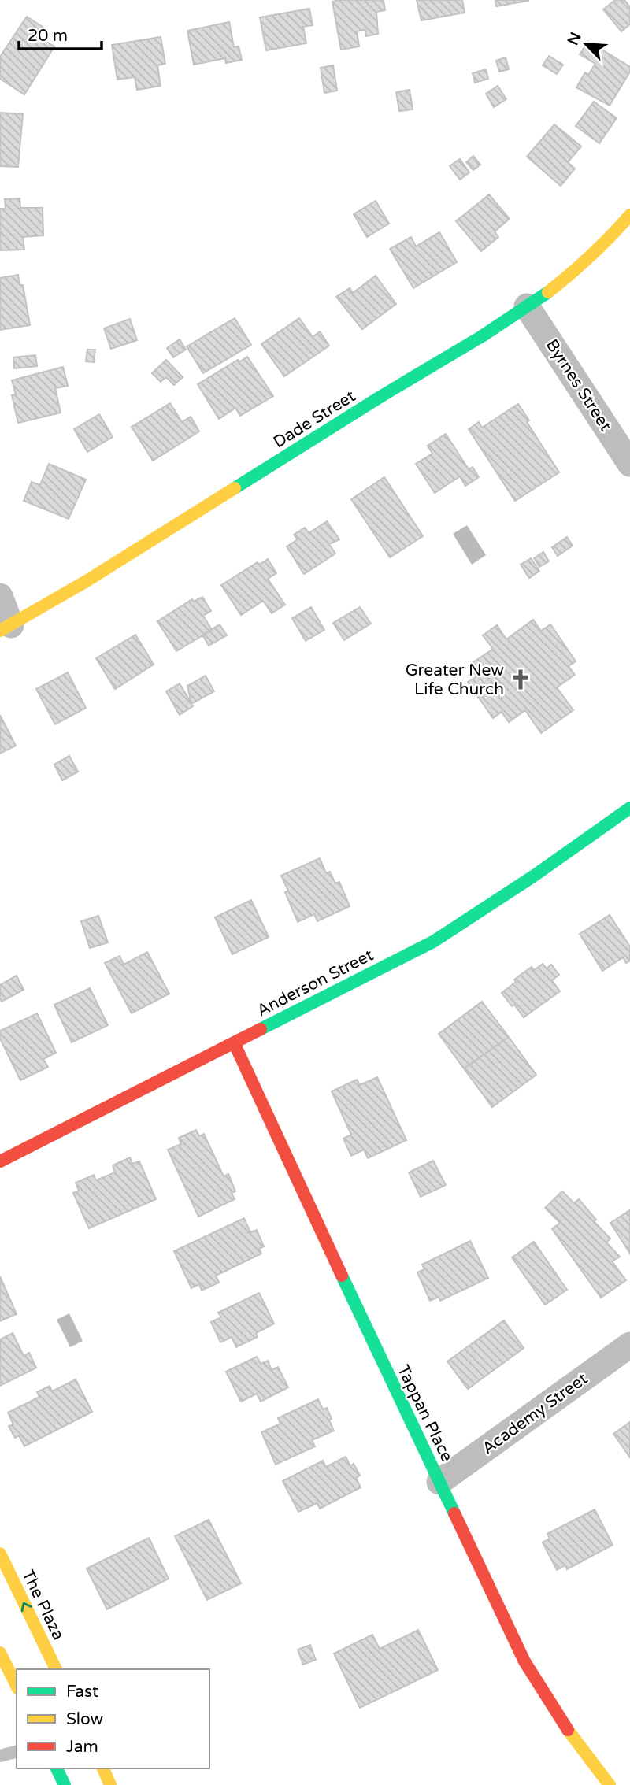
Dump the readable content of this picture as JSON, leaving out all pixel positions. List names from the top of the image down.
{
  "streets": {
    "street": [
      "Byrnes Street",
      "Dade Street",
      "Anderson Street",
      "Tappan Place",
      "Academy Street",
      "The Plaza"
    ]
  },
  "crossings": [
    ["Byrnes Street", "Dade Street"],
    ["Anderson Street", "Tappan Place"],
    ["Tappan Place", "Academy Street"]
  ],
  "one_way": ["The Plaza"],
  "places": {
    "church": ["Greater New Life Church"]
  },
  "legend": ["Fast", "Slow", "Jam"],
  "scale_bar": "20 m",
  "north": "top left"
}
